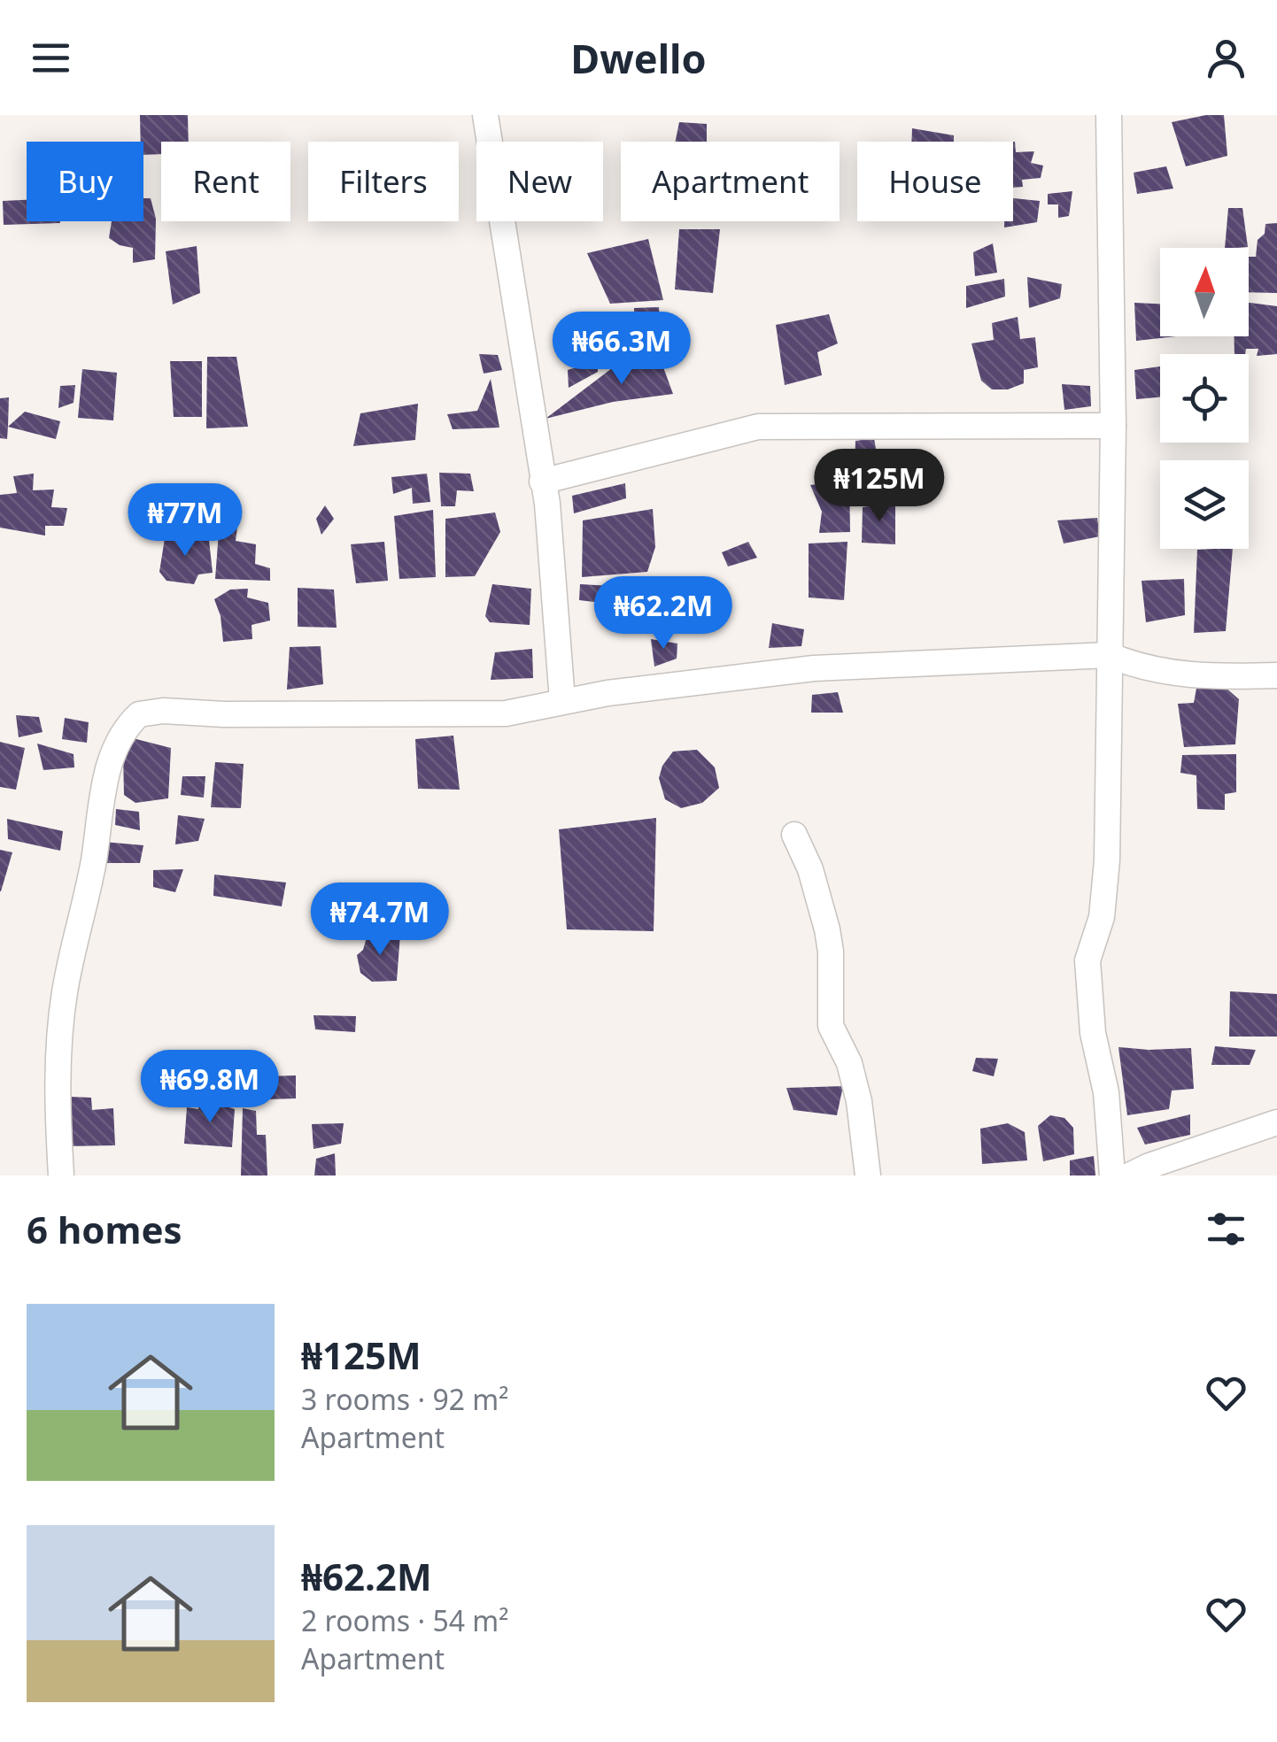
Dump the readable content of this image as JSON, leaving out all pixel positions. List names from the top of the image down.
{
  "north": "top",
  "page": {
    "header": "Dwello",
    "chip": [
      "Buy",
      "Rent",
      "Filters",
      "New",
      "Apartment",
      "House"
    ],
    "price": [
      "₦66.3M",
      "₦125M",
      "₦77M",
      "₦62.2M",
      "₦74.7M",
      "₦69.8M"
    ],
    "heading": "6 homes",
    "list": [
      {
        "name": "₦125M",
        "note": "3 rooms · 92 m² · Apartment"
      },
      {
        "name": "₦62.2M",
        "note": "2 rooms · 54 m² · Apartment"
      }
    ]
  }
}
